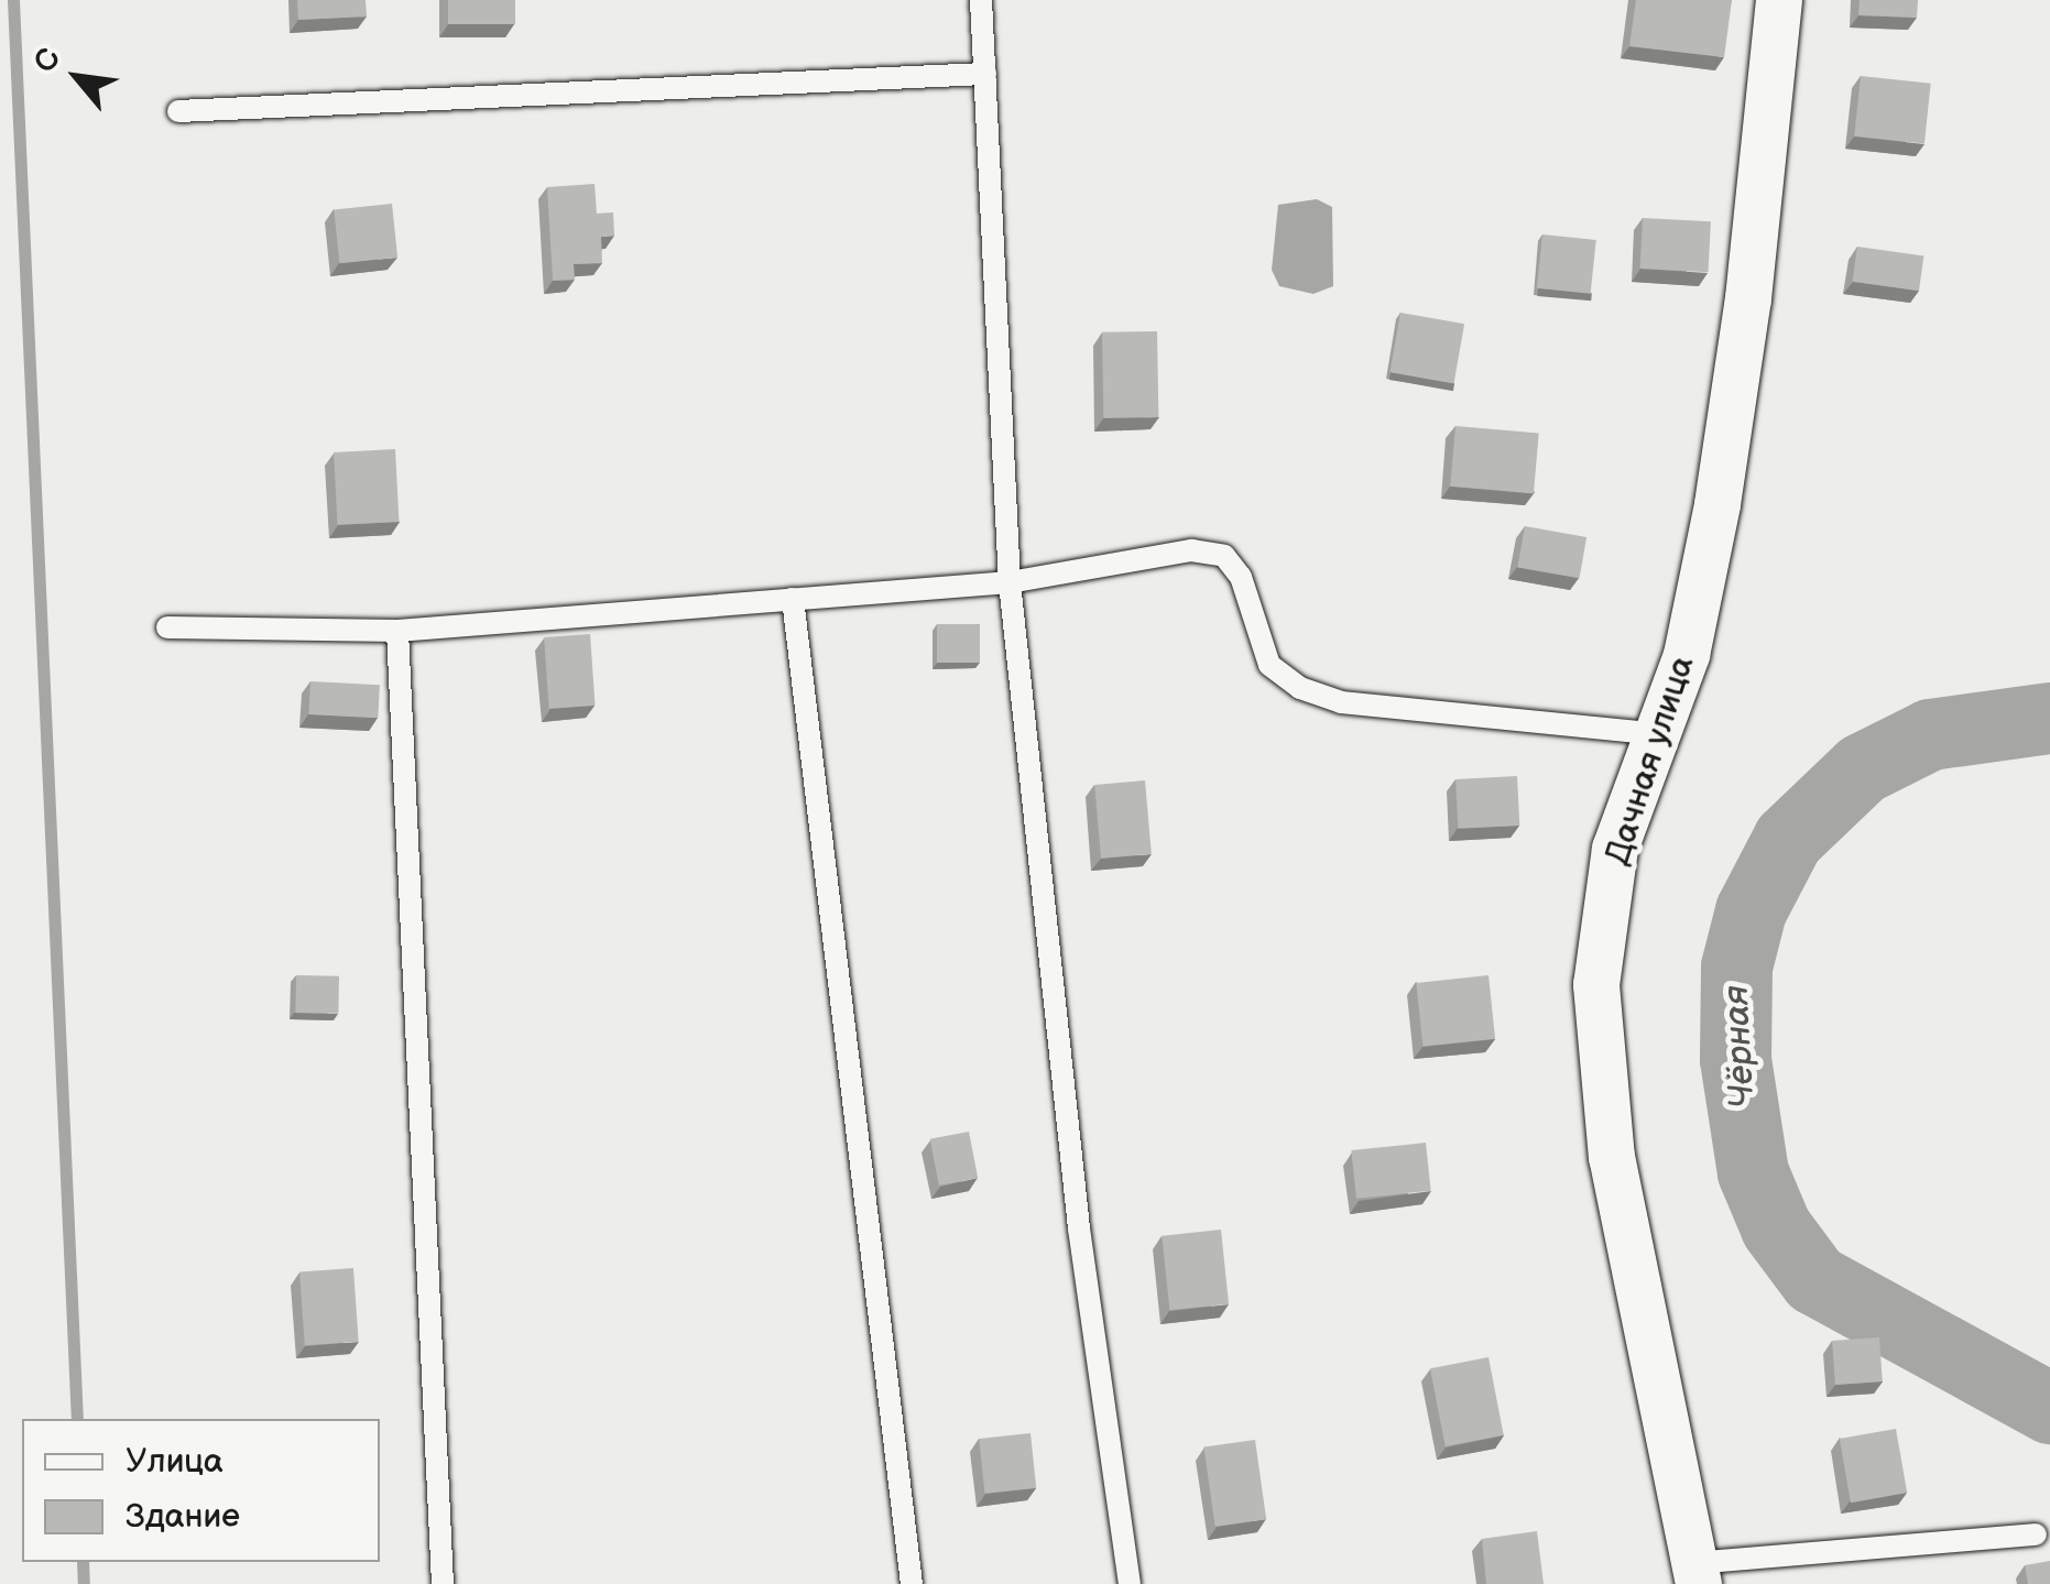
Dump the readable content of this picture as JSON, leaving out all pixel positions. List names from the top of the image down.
{
  "streets": {
    "street": ["Дачная улица"]
  },
  "water": ["Чёрная"],
  "legend": ["Улица", "Здание"],
  "north": "top left"
}
